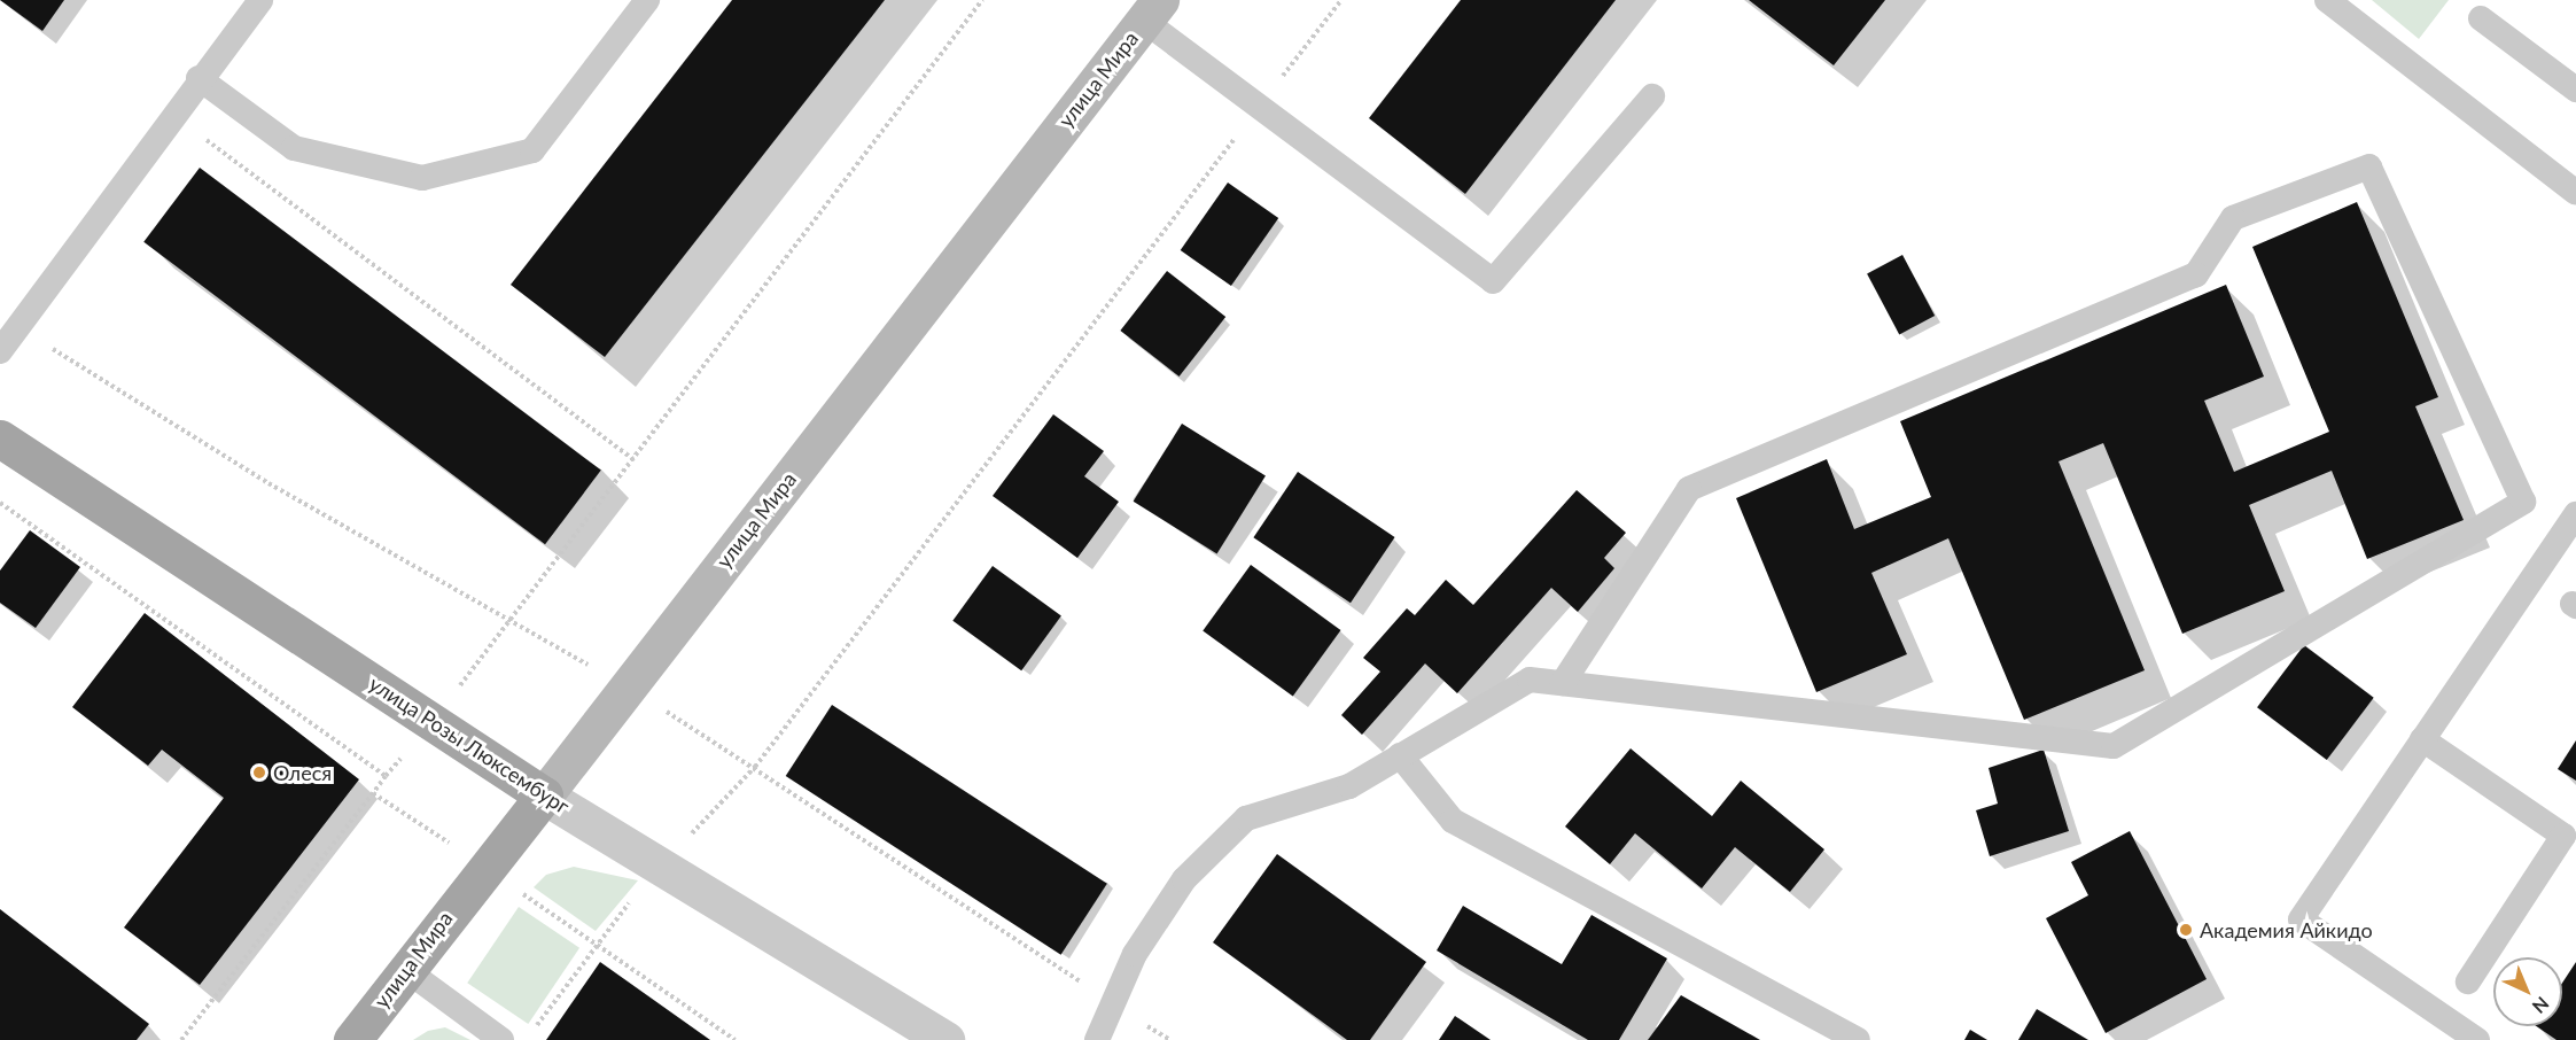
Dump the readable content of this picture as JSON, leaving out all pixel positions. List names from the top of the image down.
{
  "streets": {
    "main road": ["улица Мира", "улица Розы Люксембург"]
  },
  "crossings": [
    ["улица Мира", "улица Розы Люксембург"]
  ],
  "places": ["Олеся", "Академия Айкидо"],
  "north": "bottom right"
}
